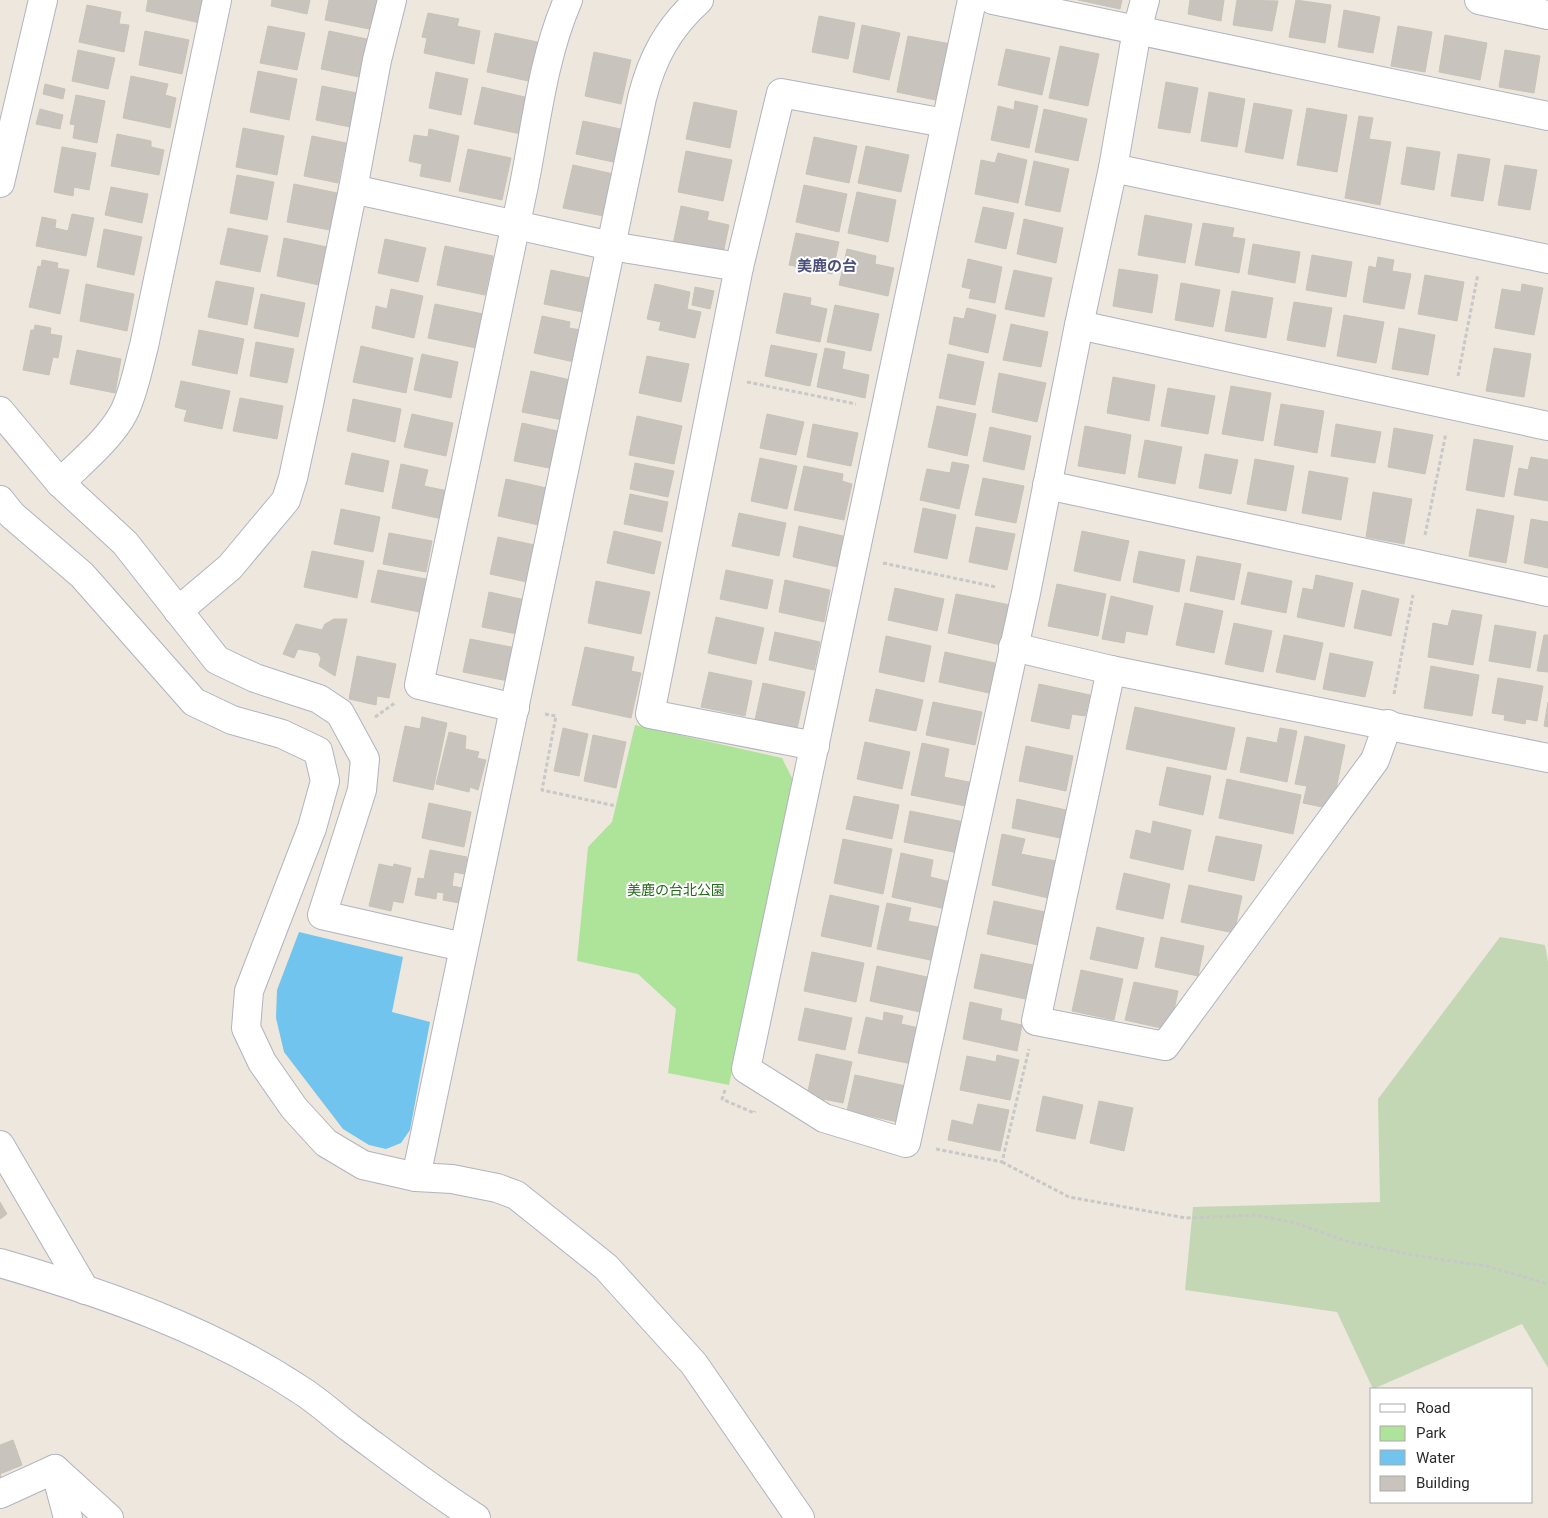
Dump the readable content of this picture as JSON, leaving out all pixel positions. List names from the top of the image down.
{
  "districts": ["美鹿の台"],
  "parks": ["美鹿の台北公園"],
  "legend": [
    "Road",
    "Park",
    "Water",
    "Building"
  ]
}
